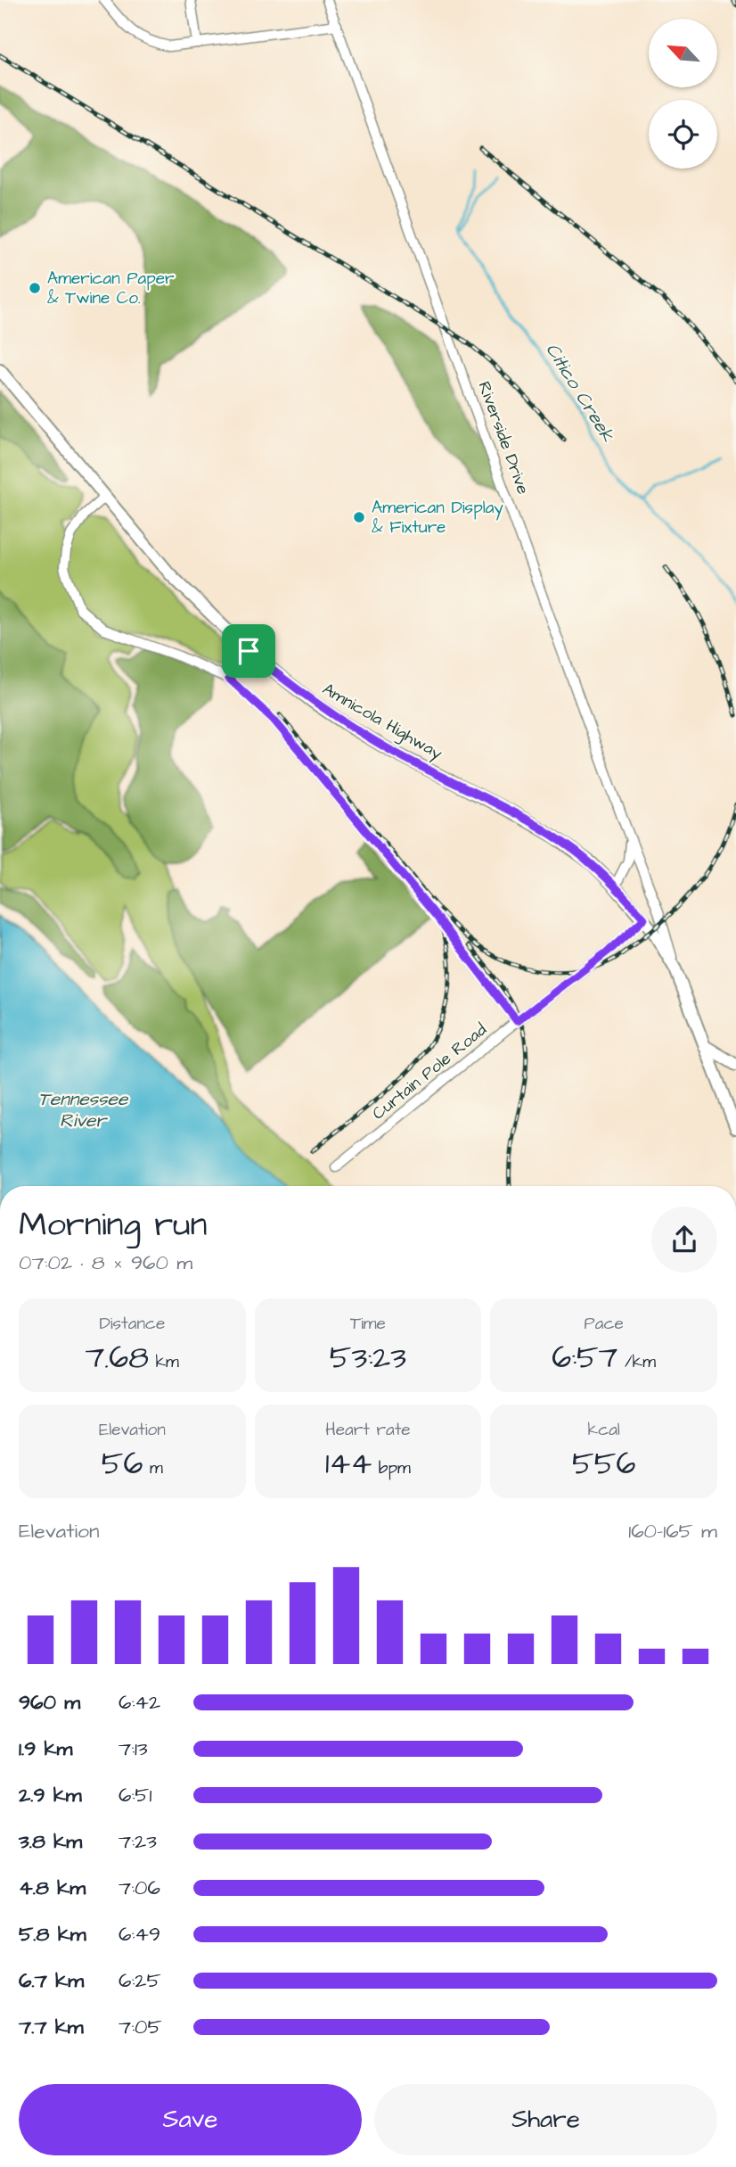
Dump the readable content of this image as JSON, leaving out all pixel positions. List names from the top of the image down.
{
  "streets": {
    "main road": ["Amnicola Highway"],
    "street": ["Riverside Drive", "Curtain Pole Road"]
  },
  "crossings": [
    ["Amnicola Highway", "Curtain Pole Road"]
  ],
  "water": ["Citico Creek", "Tennessee River"],
  "places": ["American Paper & Twine Co.", "American Display & Fixture"],
  "north": "top left",
  "page": {
    "heading": ["Morning run", "07:02 · 8 × 960 m"],
    "stats": [
      ["Distance", "7.68 km"],
      ["Time", "53:23"],
      ["Pace", "6:57 /km"],
      ["Elevation", "56 m"],
      ["Heart rate", "144 bpm"],
      ["kcal", "556"]
    ],
    "chart": ["Elevation", "160–165 m"],
    "list": [
      {
        "name": "960 m",
        "note": "6:42"
      },
      {
        "name": "1.9 km",
        "note": "7:13"
      },
      {
        "name": "2.9 km",
        "note": "6:51"
      },
      {
        "name": "3.8 km",
        "note": "7:23"
      },
      {
        "name": "4.8 km",
        "note": "7:06"
      },
      {
        "name": "5.8 km",
        "note": "6:49"
      },
      {
        "name": "6.7 km",
        "note": "6:25"
      },
      {
        "name": "7.7 km",
        "note": "7:05"
      }
    ],
    "buttons": ["Save", "Share"]
  }
}
